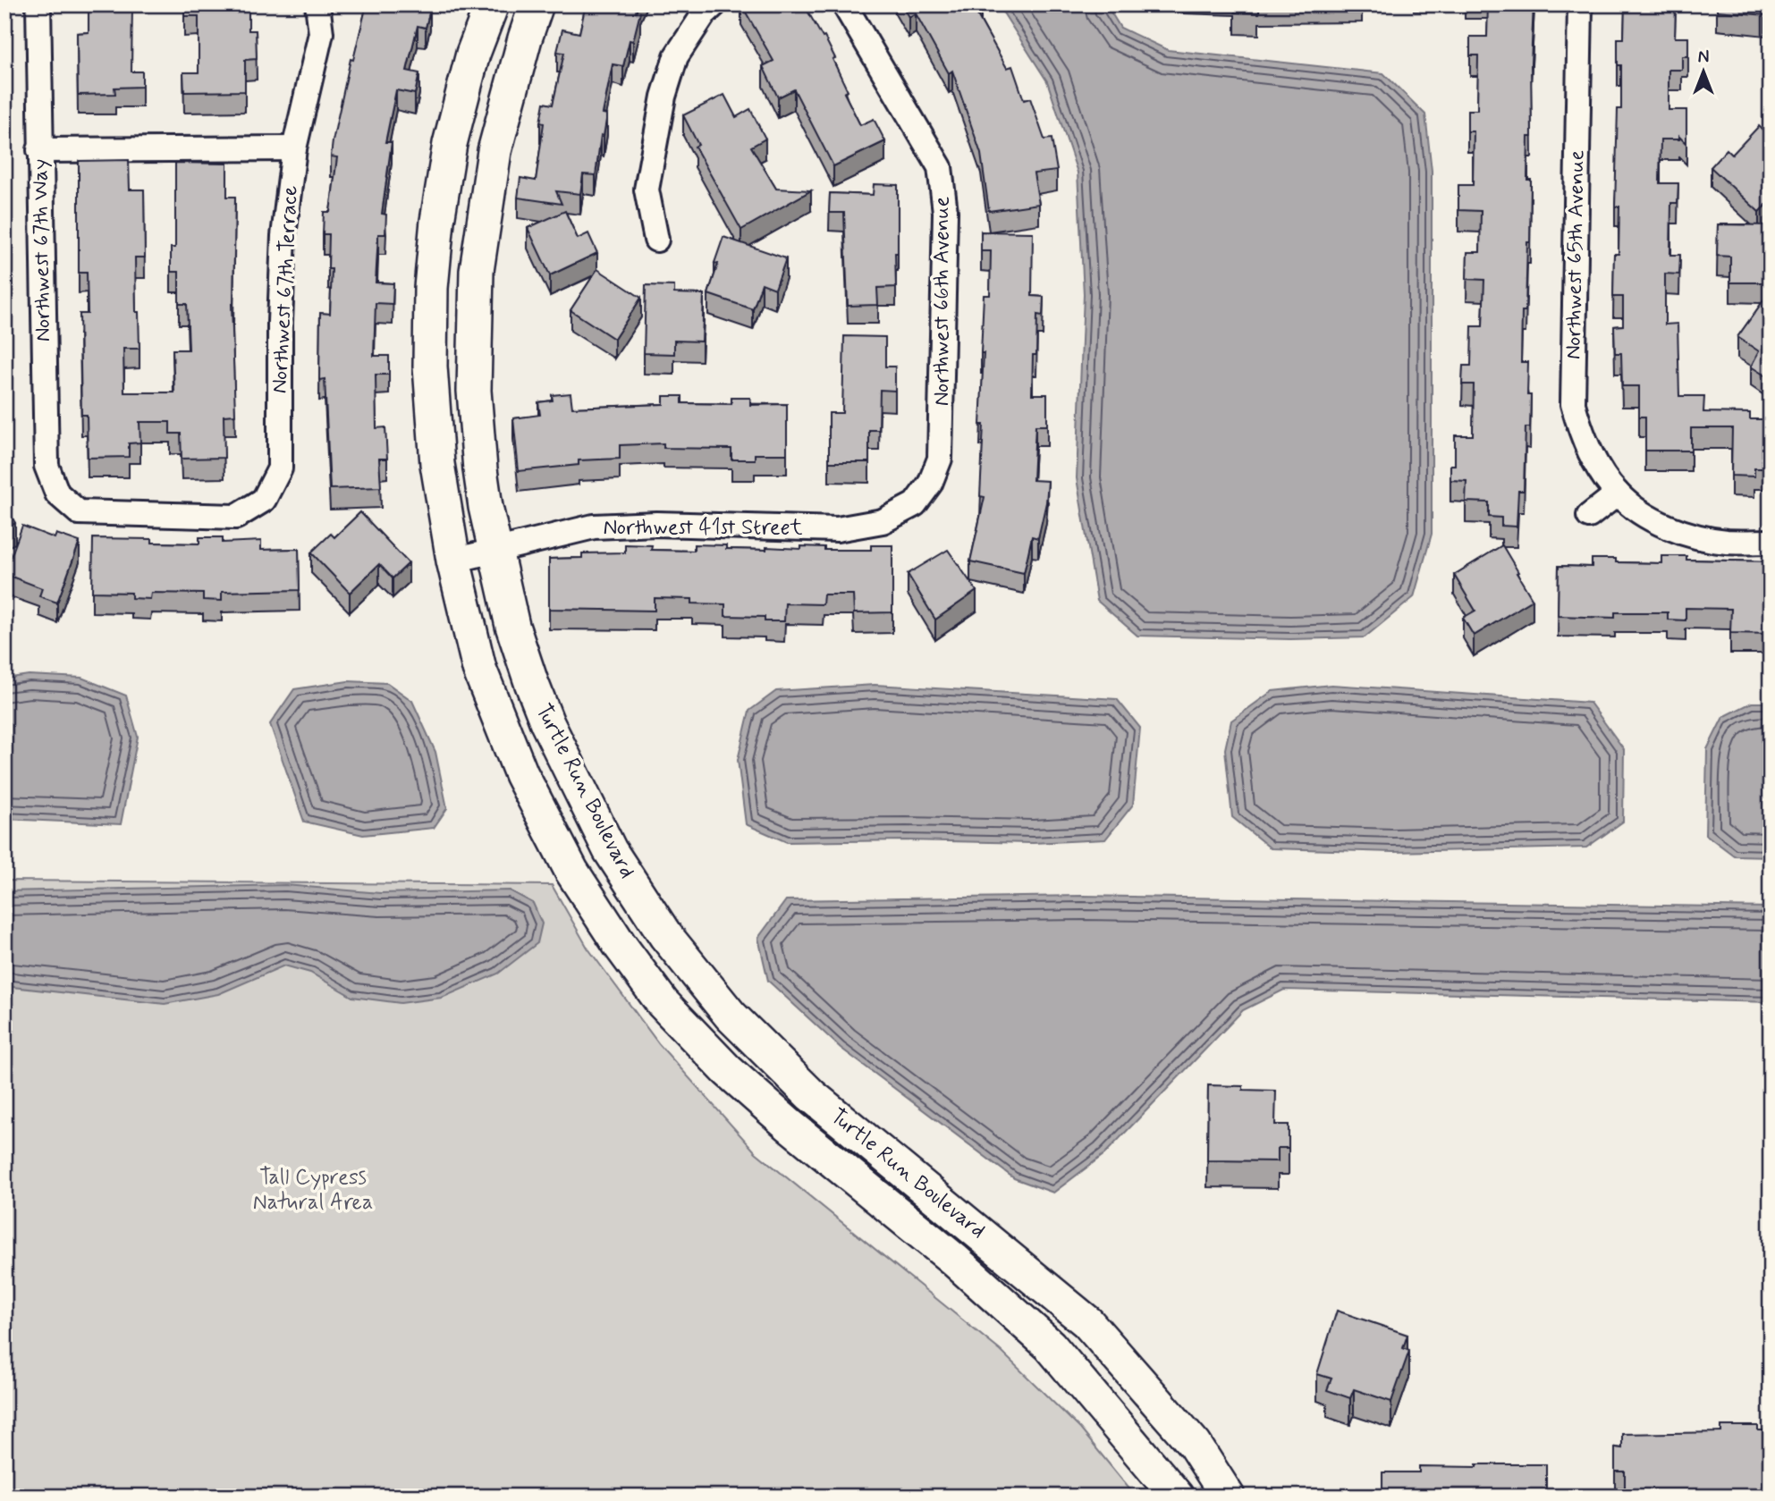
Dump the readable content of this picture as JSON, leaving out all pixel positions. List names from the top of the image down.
{
  "streets": {
    "street": [
      "Northwest 67th Way",
      "Northwest 65th Avenue",
      "Northwest 67th Terrace",
      "Northwest 66th Avenue",
      "Northwest 41st Street",
      "Turtle Run Boulevard"
    ]
  },
  "crossings": [
    ["Northwest 67th Way", "Northwest 67th Terrace"],
    ["Northwest 66th Avenue", "Northwest 41st Street"],
    ["Northwest 41st Street", "Turtle Run Boulevard"]
  ],
  "parks": ["Tall Cypress Natural Area"],
  "north": "top"
}
